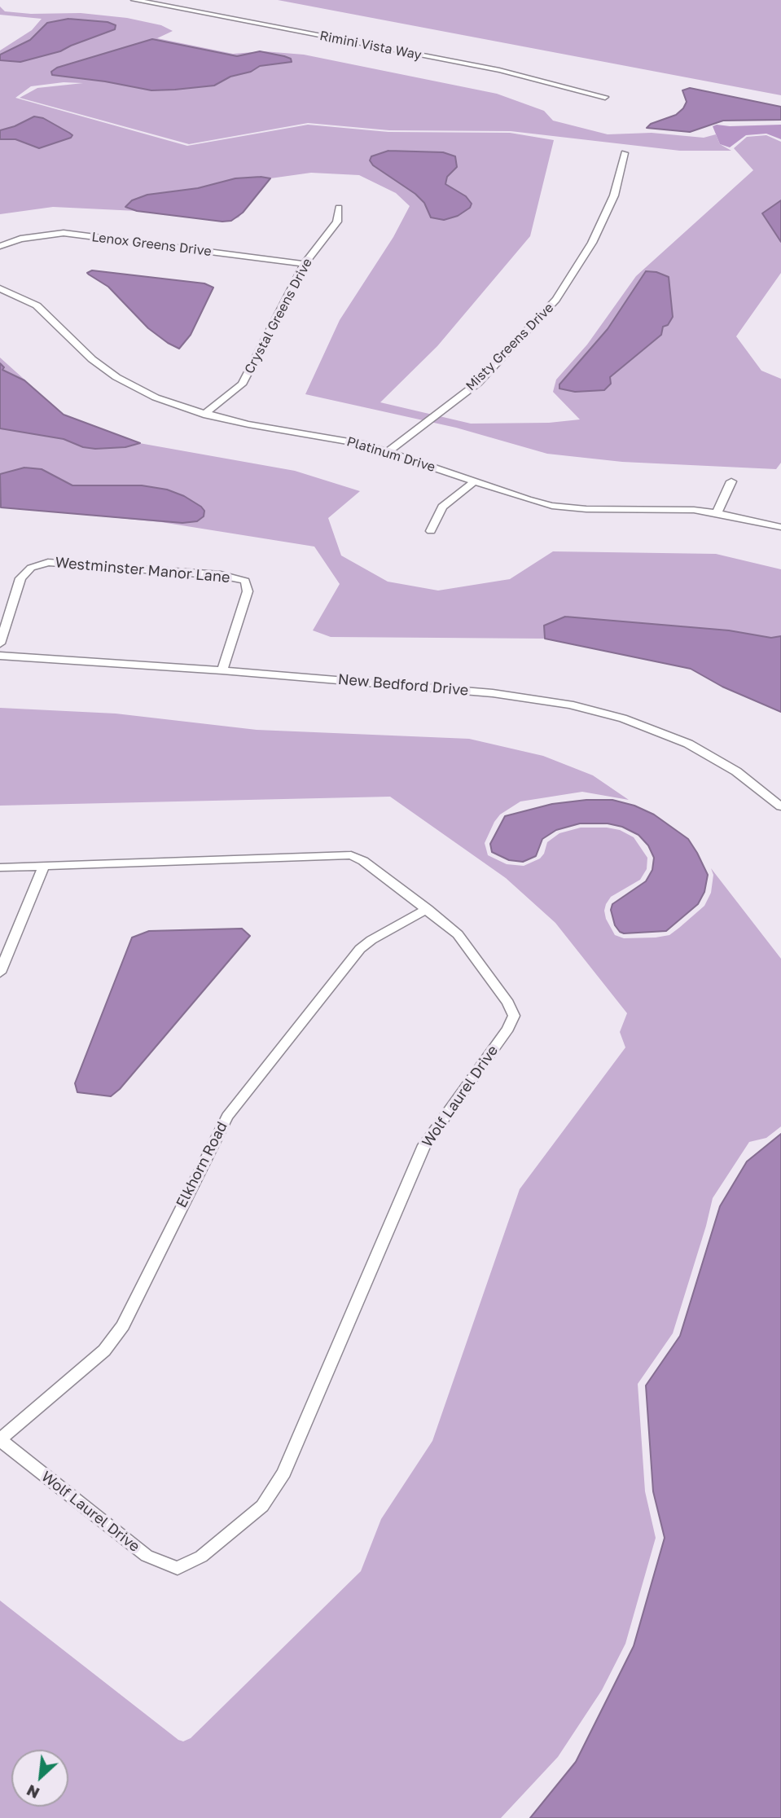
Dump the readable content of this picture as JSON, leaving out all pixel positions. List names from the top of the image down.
{
  "streets": {
    "street": [
      "Rimini Vista Way",
      "Lenox Greens Drive",
      "Crystal Greens Drive",
      "Misty Greens Drive",
      "Platinum Drive",
      "Westminster Manor Lane",
      "New Bedford Drive",
      "Wolf Laurel Drive",
      "Elkhorn Road"
    ]
  },
  "crossings": [
    ["Lenox Greens Drive", "Crystal Greens Drive"],
    ["Crystal Greens Drive", "Platinum Drive"],
    ["Misty Greens Drive", "Platinum Drive"],
    ["Westminster Manor Lane", "New Bedford Drive"],
    ["Wolf Laurel Drive", "Elkhorn Road"]
  ],
  "north": "bottom left"
}
